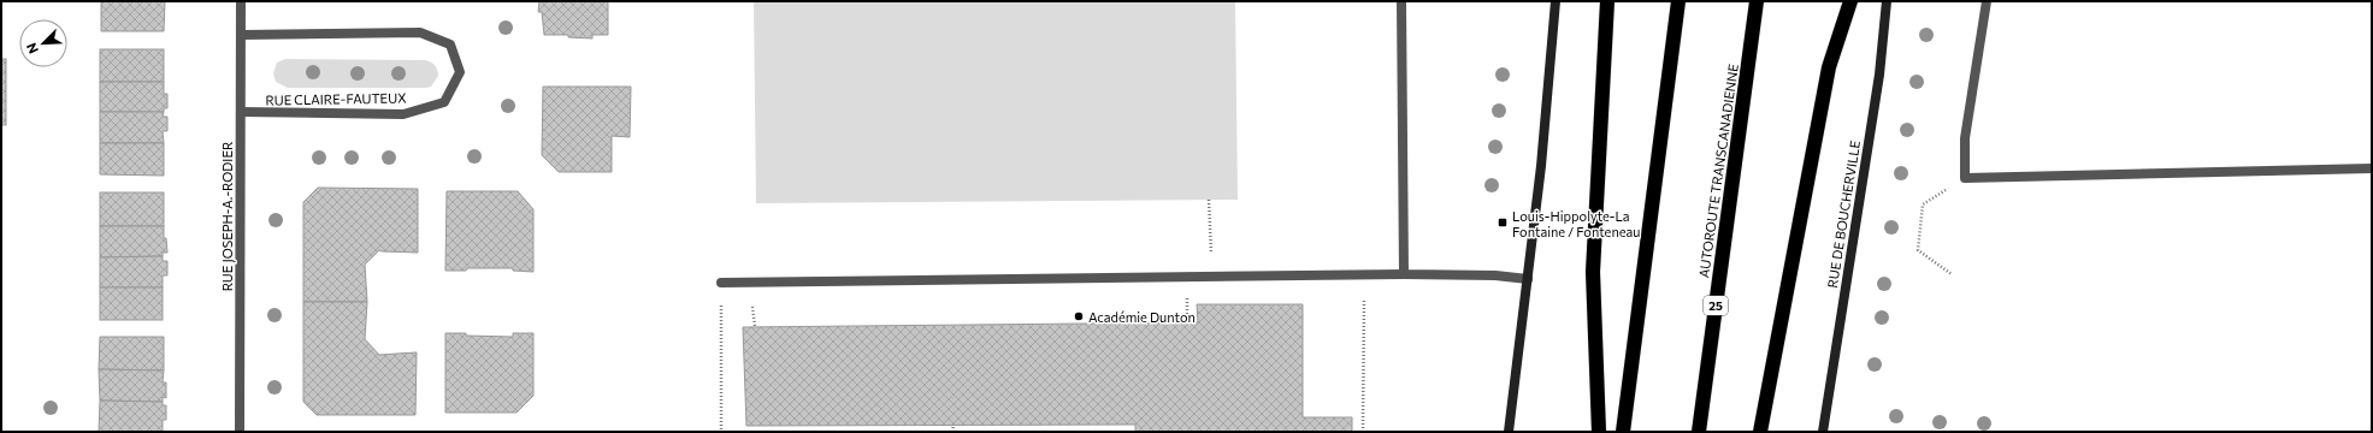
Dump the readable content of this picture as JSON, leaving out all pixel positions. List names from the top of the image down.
{
  "streets": {
    "highway": ["AUTOROUTE TRANSCANADIENNE", "25"],
    "main road": ["RUE DE BOUCHERVILLE"],
    "street": ["RUE CLAIRE-FAUTEUX", "RUE JOSEPH-A.-RODIER"]
  },
  "crossings": [
    ["RUE CLAIRE-FAUTEUX", "RUE JOSEPH-A.-RODIER"]
  ],
  "places": {
    "transit": ["Louis-Hippolyte-La Fontaine / Fonteneau"],
    "other": ["Académie Dunton"]
  },
  "north": "bottom left"
}
